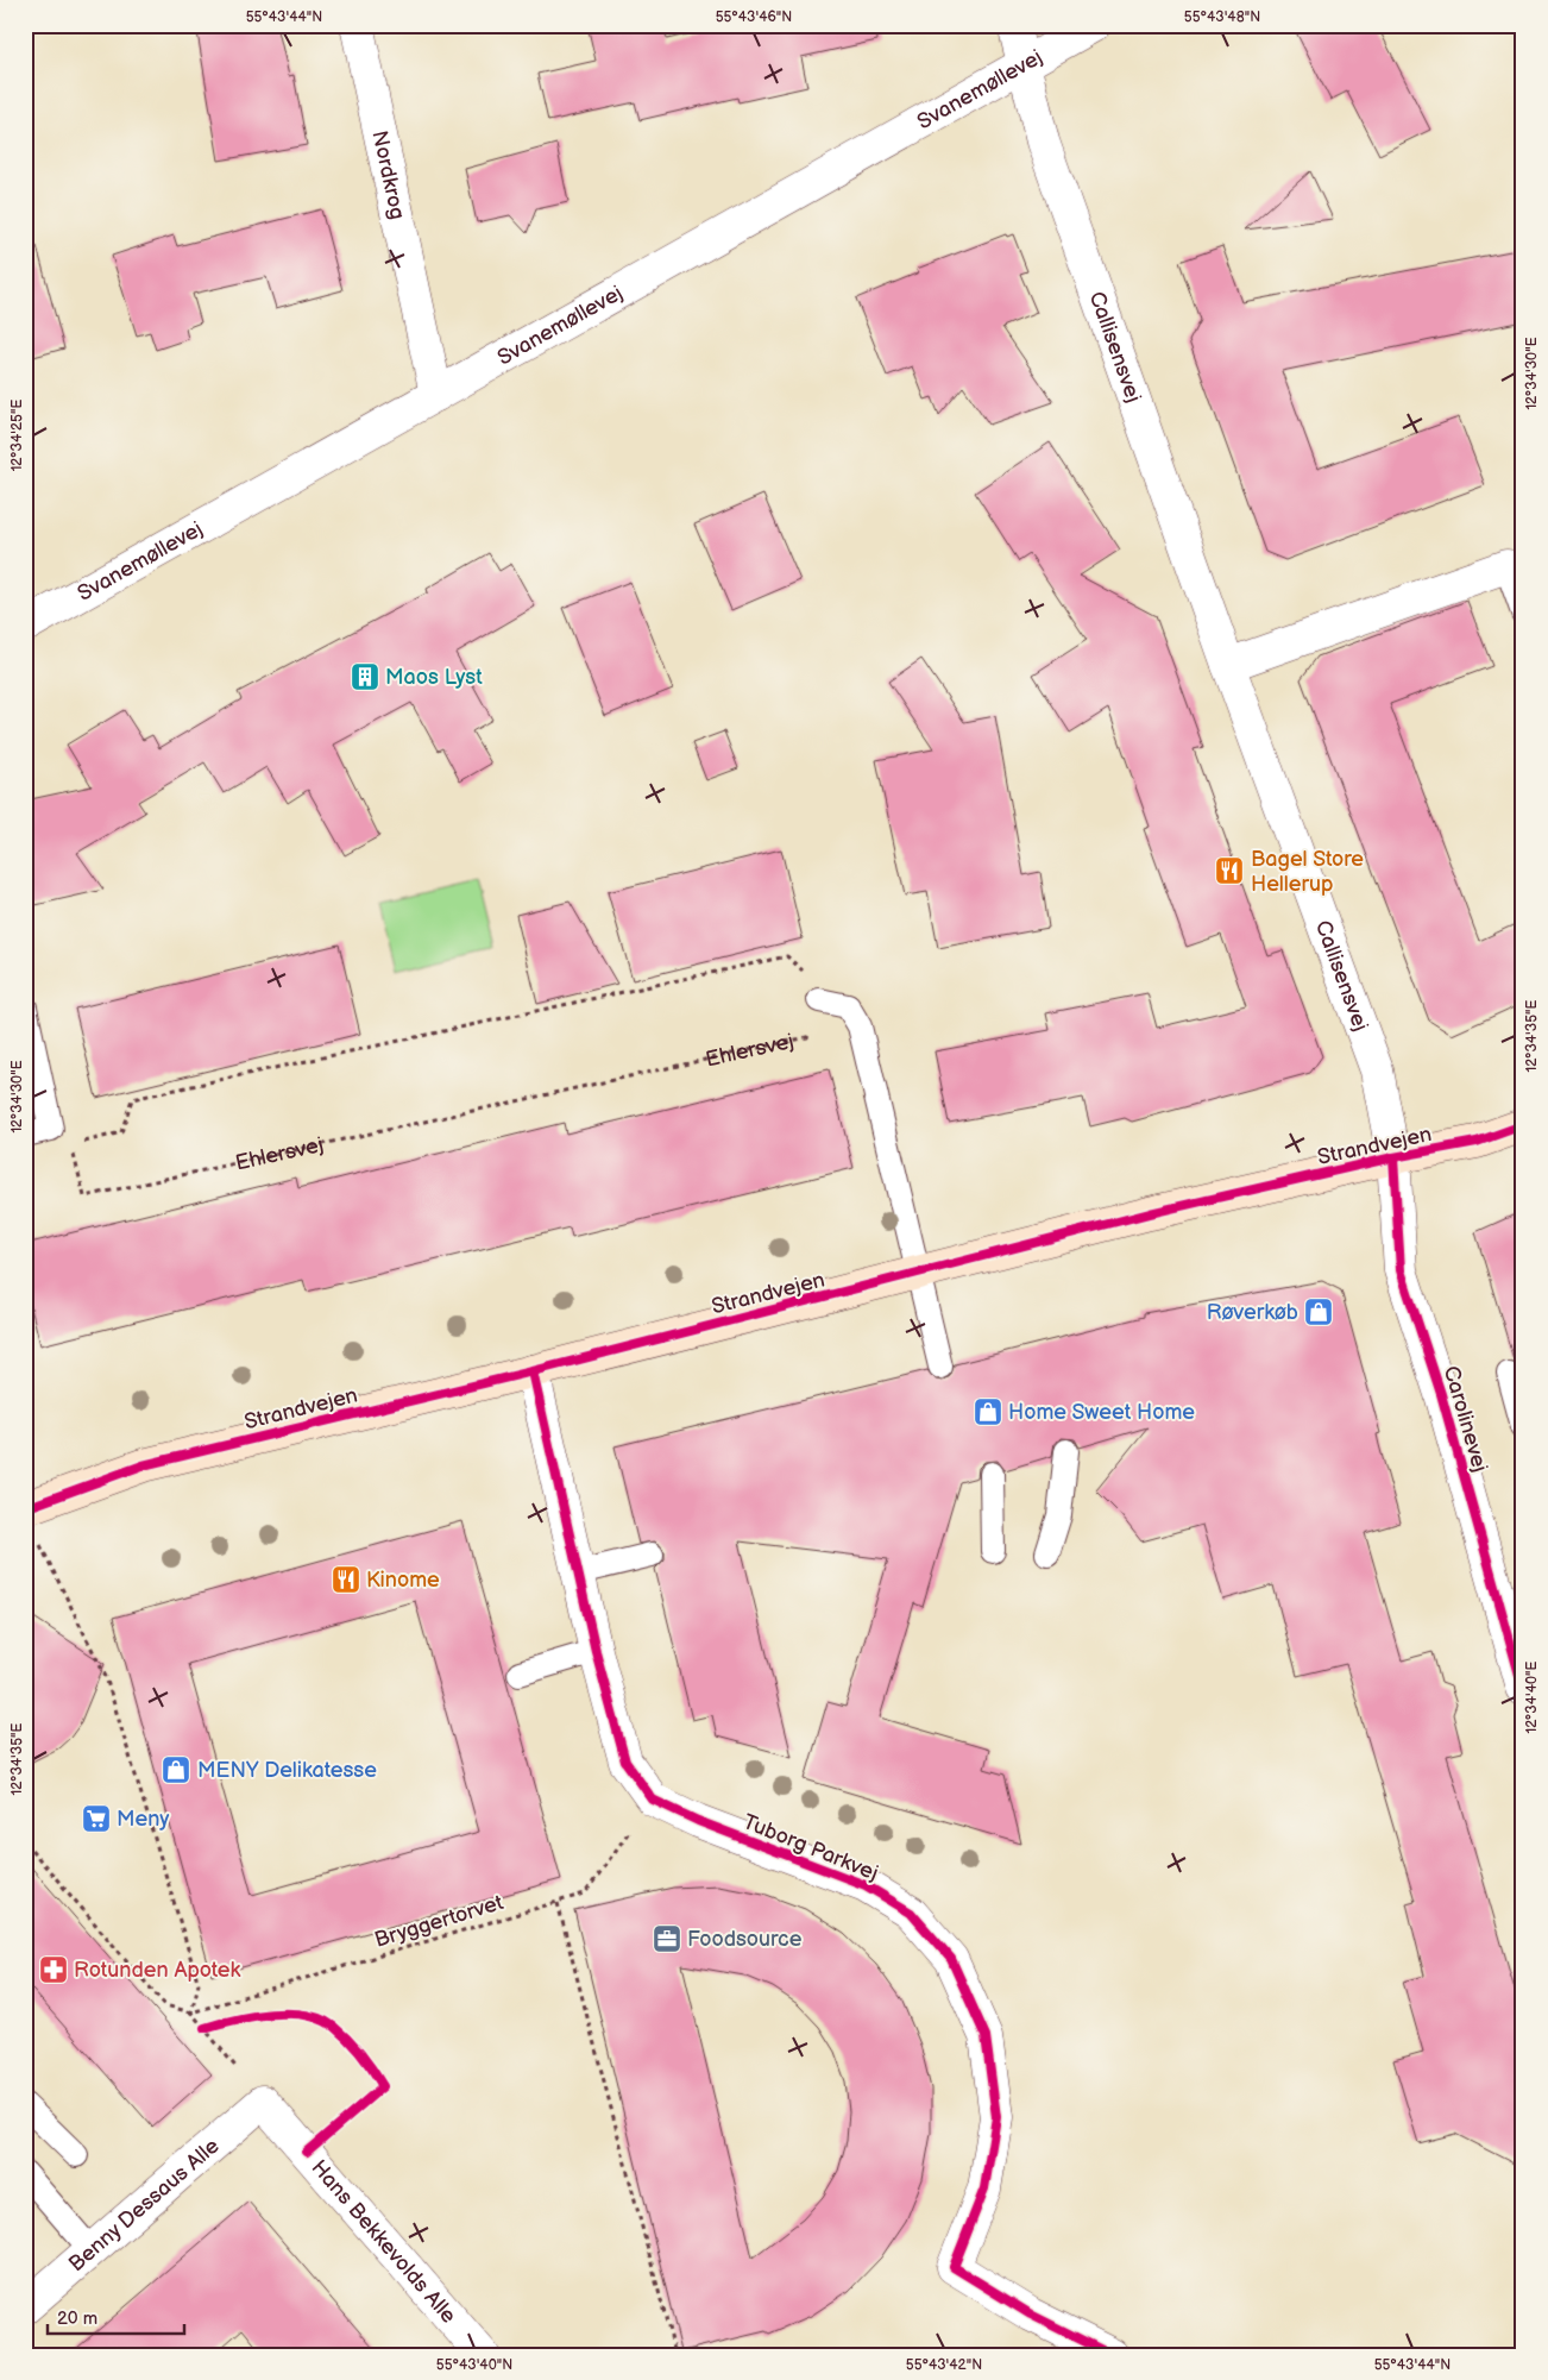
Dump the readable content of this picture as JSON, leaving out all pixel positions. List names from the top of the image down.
{
  "streets": {
    "main road": ["Strandvejen"],
    "street": [
      "Svanemøllevej",
      "Nordkrog",
      "Callisensvej",
      "Carolinevej",
      "Tuborg Parkvej",
      "Benny Dessaus Alle",
      "Hans Bekkevolds Alle"
    ],
    "path": ["Ehlersvej", "Bryggertorvet"]
  },
  "crossings": [
    ["Svanemøllevej", "Nordkrog"],
    ["Svanemøllevej", "Callisensvej"],
    ["Callisensvej", "Strandvejen"],
    ["Callisensvej", "Carolinevej"],
    ["Strandvejen", "Carolinevej"],
    ["Strandvejen", "Tuborg Parkvej"],
    ["Tuborg Parkvej", "Bryggertorvet"],
    ["Benny Dessaus Alle", "Hans Bekkevolds Alle"]
  ],
  "places": {
    "building": ["Maos Lyst"],
    "restaurant": ["Bagel Store Hellerup", "Kinome"],
    "shop": ["Røverkøb", "Home Sweet Home", "MENY Delikatesse"],
    "supermarket": ["Meny"],
    "office": ["Foodsource"],
    "pharmacy": ["Rotunden Apotek"]
  },
  "scale_bar": "20 m",
  "coordinates": [
    "55°43'44\"N",
    "55°43'46\"N",
    "55°43'48\"N",
    "12°34'30\"E",
    "12°34'25\"E",
    "12°34'35\"E",
    "12°34'40\"E",
    "55°43'40\"N",
    "55°43'42\"N"
  ]
}
